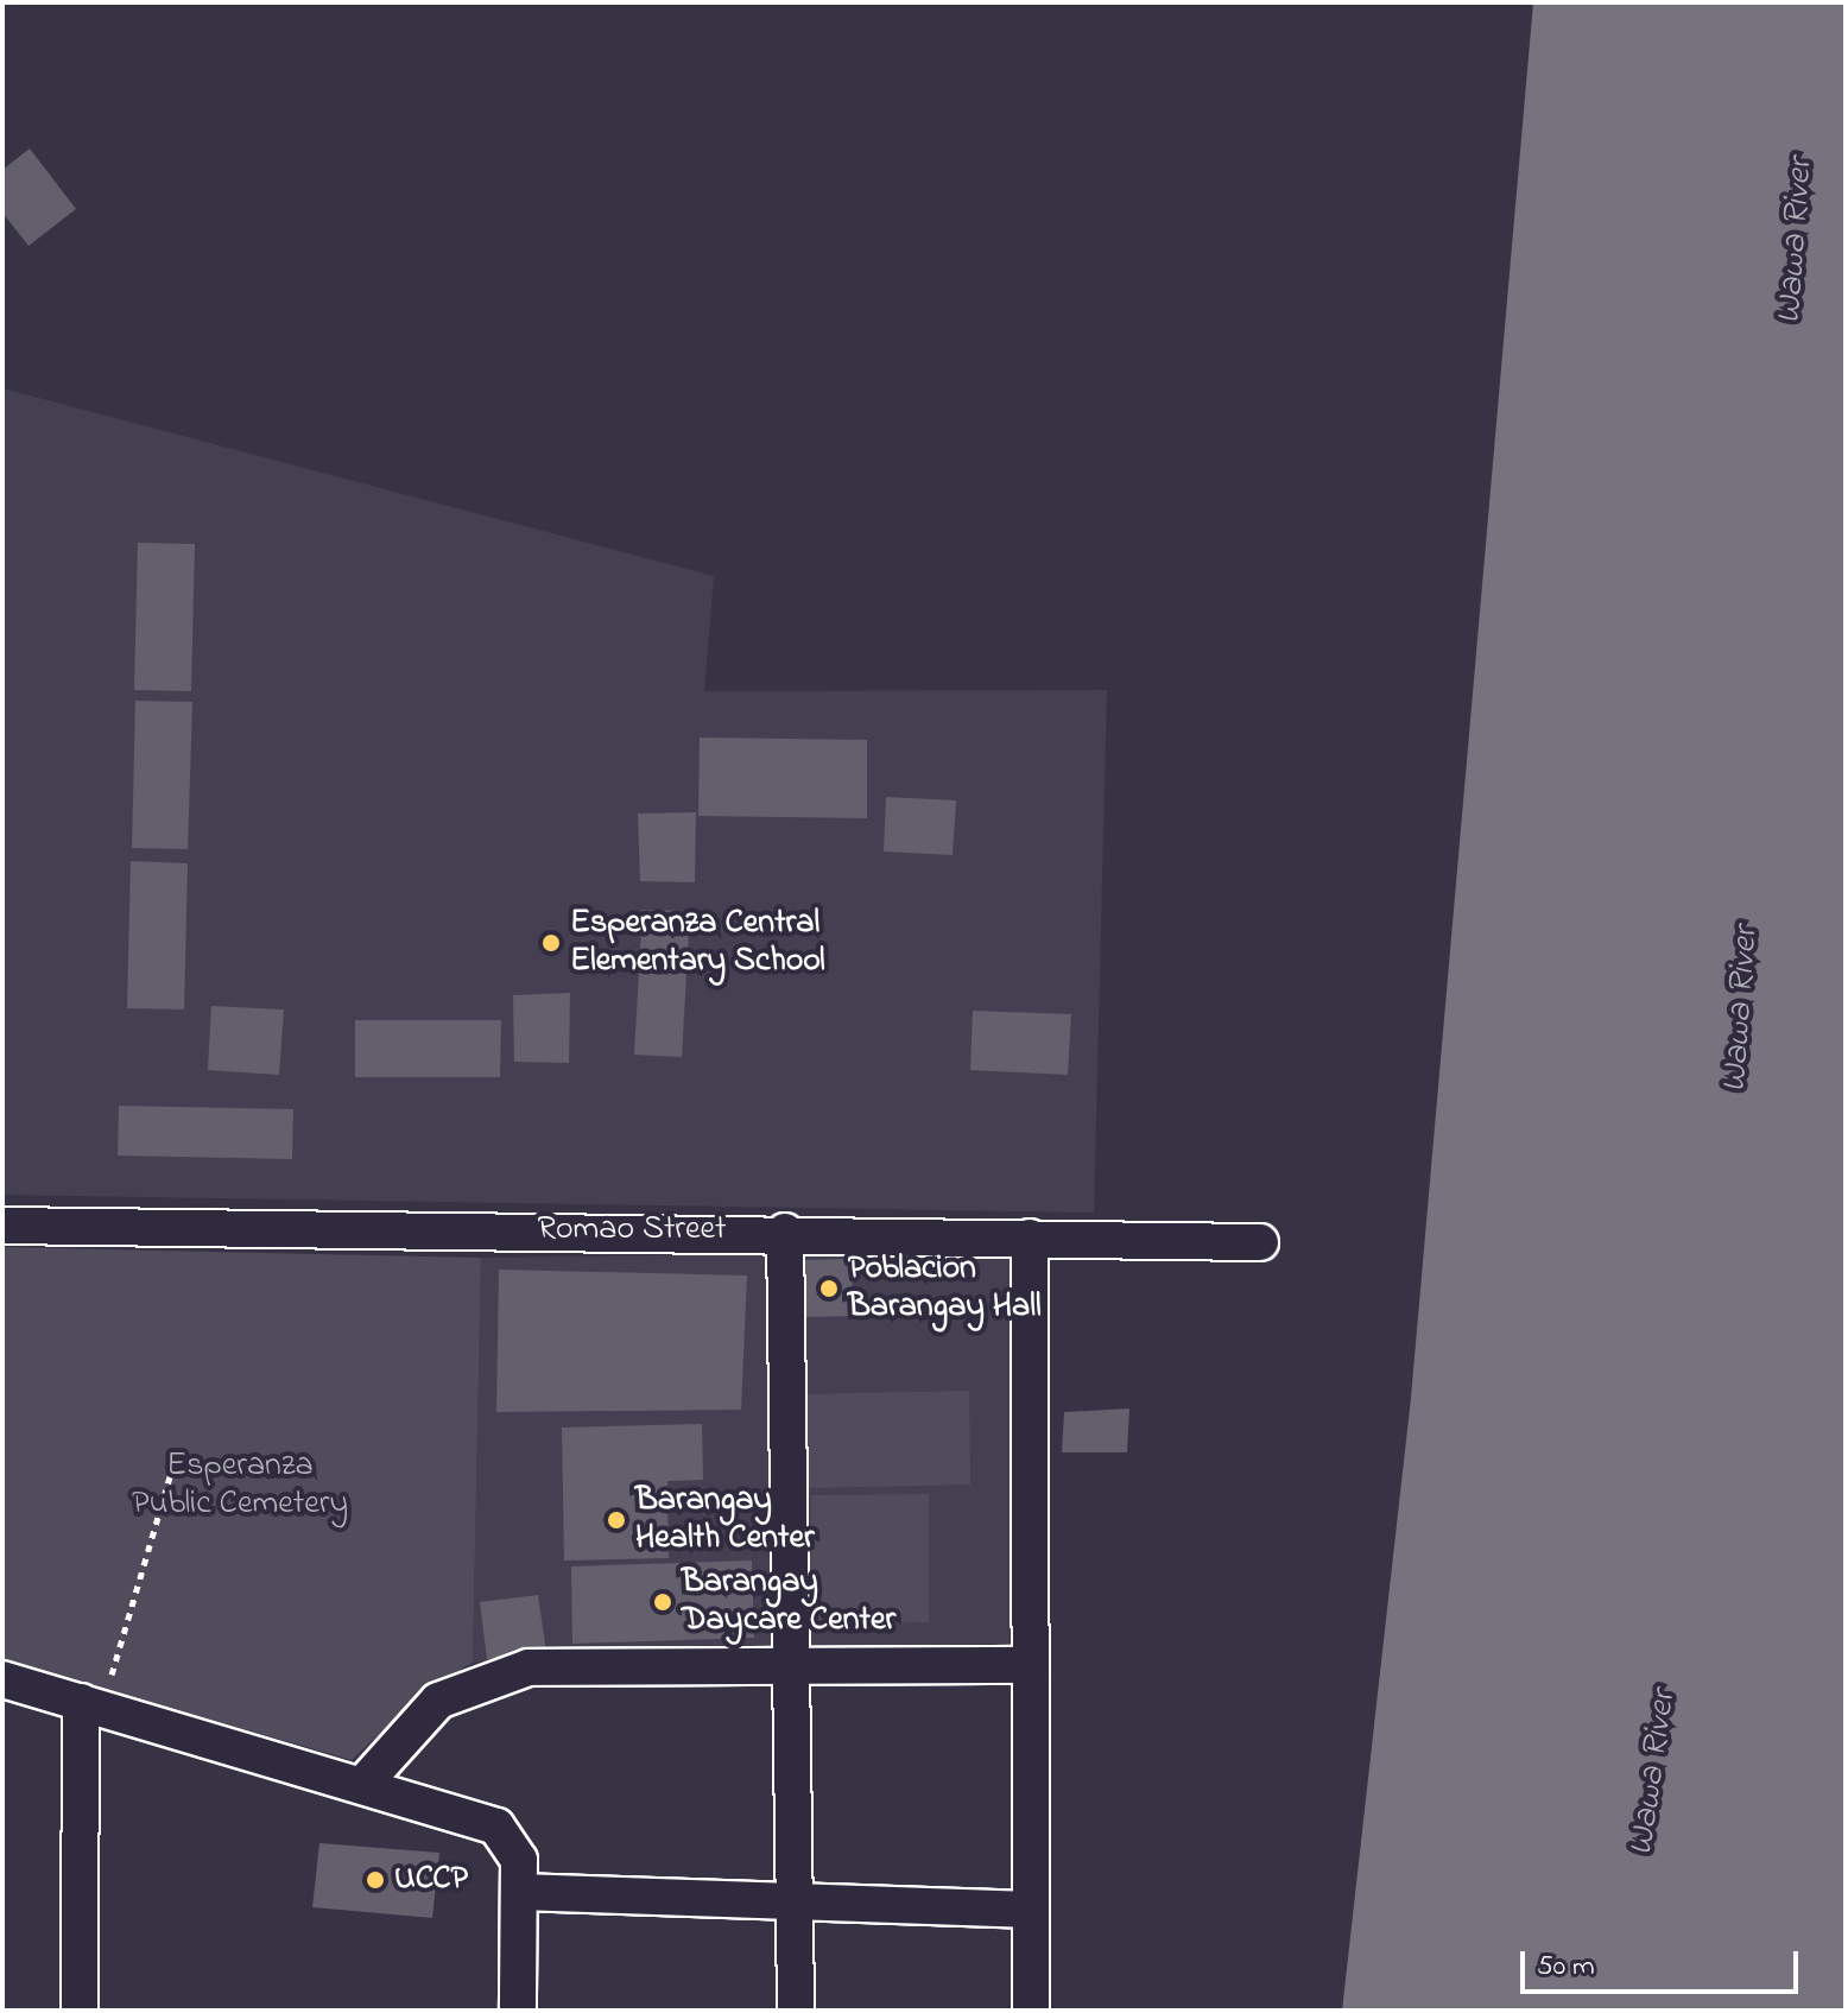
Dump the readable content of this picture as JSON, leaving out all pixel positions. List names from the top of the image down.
{
  "streets": {
    "street": ["Romao Street"]
  },
  "water": ["Wawa River"],
  "parks": ["Esperanza Public Cemetery"],
  "places": [
    "Esperanza Central Elementary School",
    "Poblacion Barangay Hall",
    "Barangay Health Center",
    "Barangay Daycare Center",
    "UCCP"
  ],
  "scale_bar": "50 m"
}
